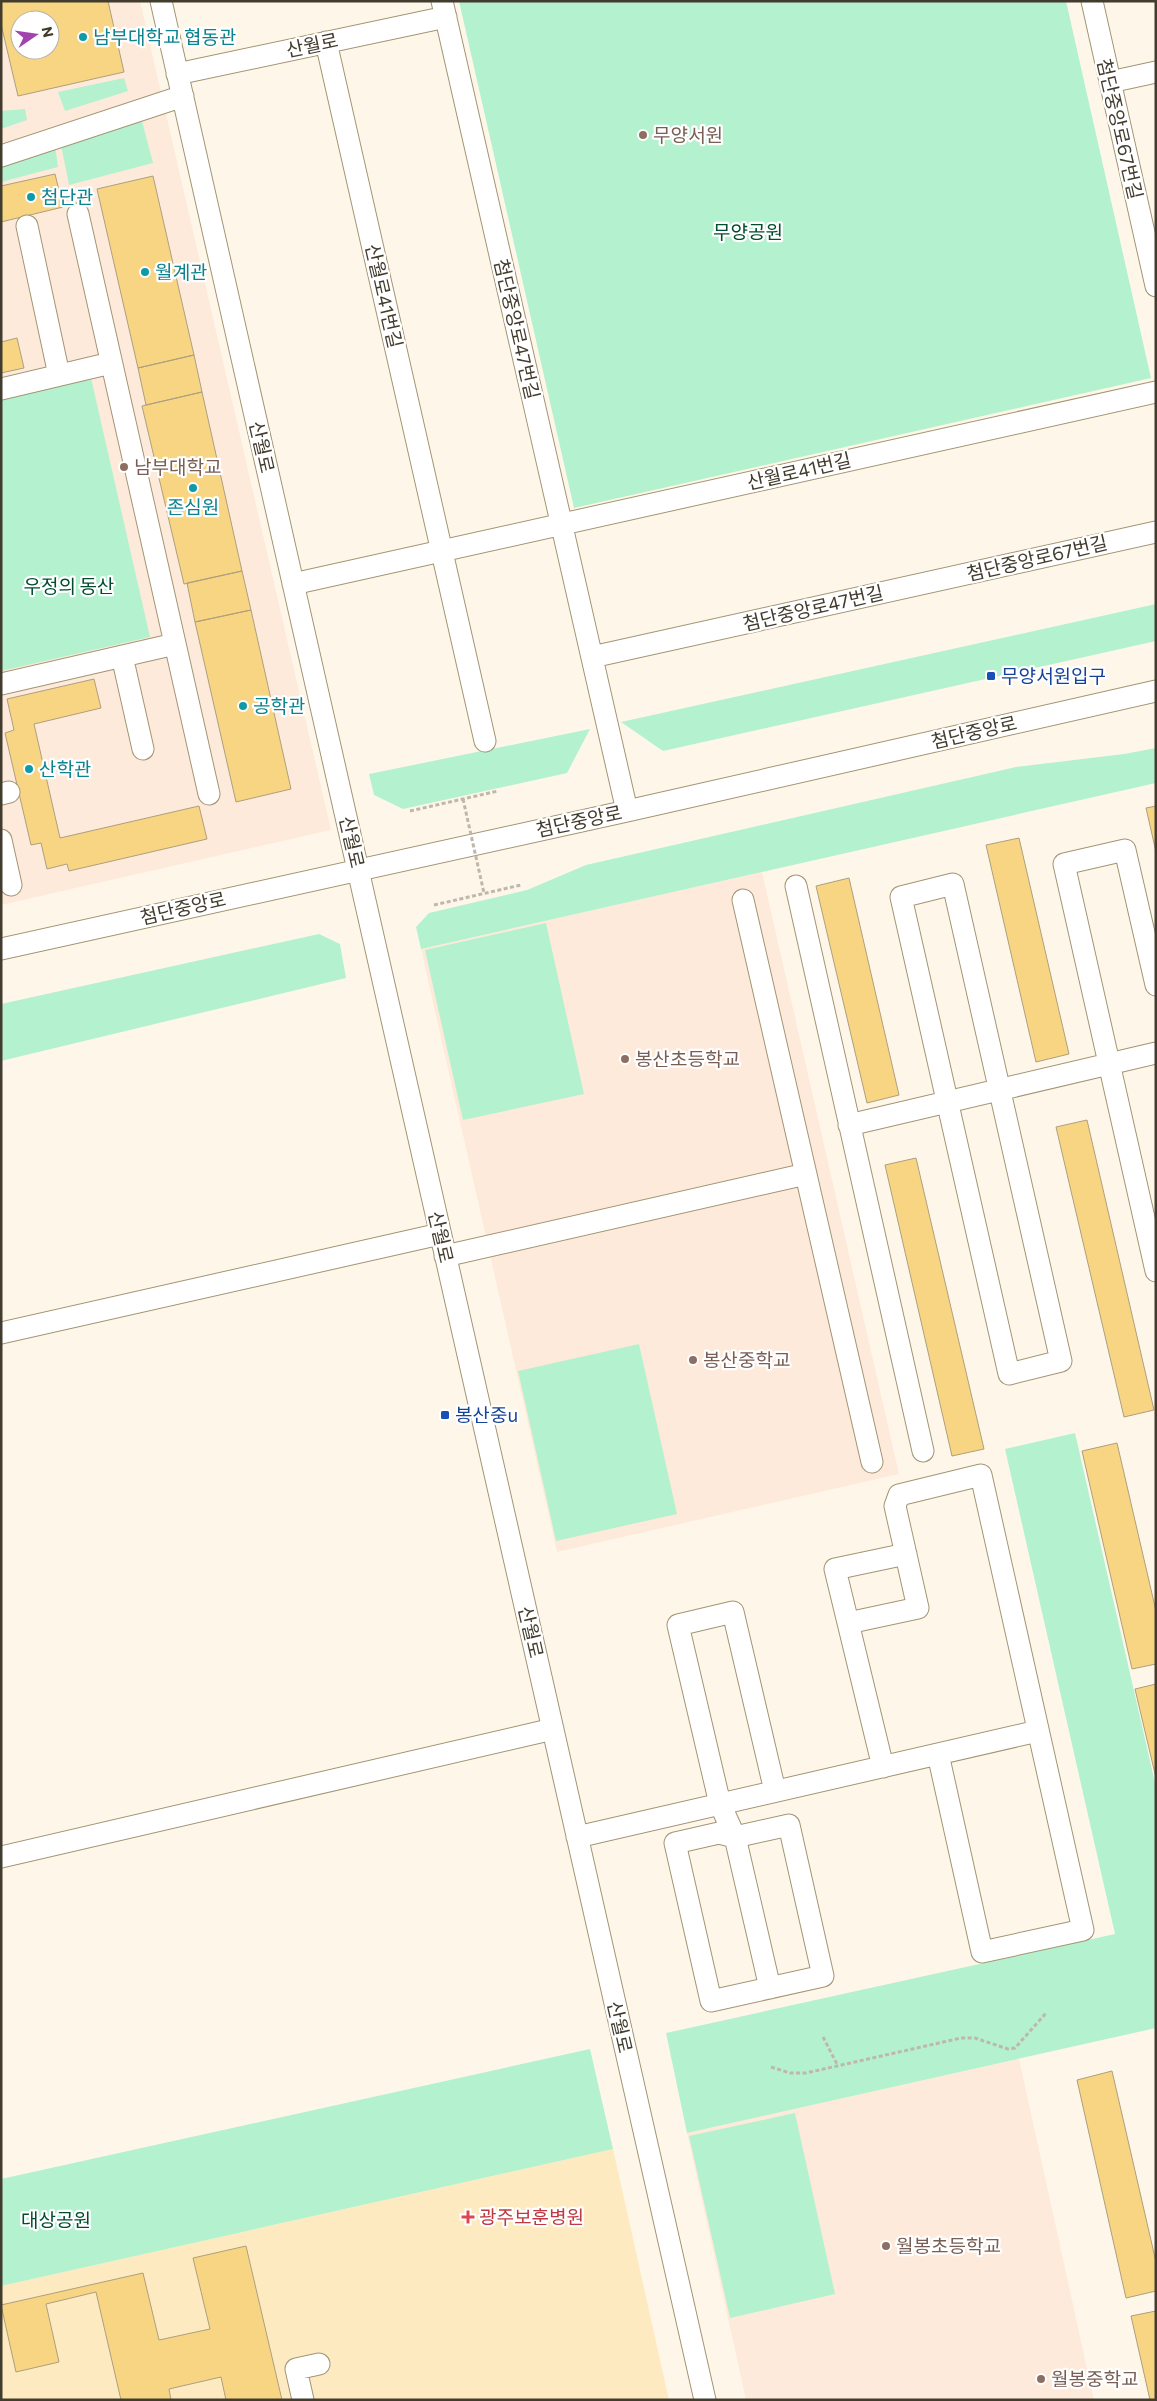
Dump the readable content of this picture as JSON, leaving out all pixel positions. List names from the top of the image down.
{
  "streets": {
    "street": [
      "산월로",
      "첨단중앙로67번길",
      "산월로41번길",
      "첨단중앙로47번길",
      "첨단중앙로"
    ]
  },
  "crossings": [
    ["산월로", "산월로41번길"],
    ["산월로", "첨단중앙로47번길"],
    ["산월로", "첨단중앙로"],
    ["첨단중앙로67번길", "첨단중앙로47번길"],
    ["산월로41번길", "첨단중앙로47번길"],
    ["첨단중앙로47번길", "첨단중앙로"]
  ],
  "parks": ["무양공원", "우정의 동산", "대상공원"],
  "places": {
    "other": [
      "남부대학교 협동관",
      "무양서원",
      "첨단관",
      "월계관",
      "남부대학교",
      "존심원",
      "공학관",
      "산학관",
      "봉산초등학교",
      "봉산중학교",
      "월봉초등학교",
      "월봉중학교"
    ],
    "transit": ["무양서원입구", "봉산중u"],
    "health": ["광주보훈병원"]
  },
  "north": "right"
}
